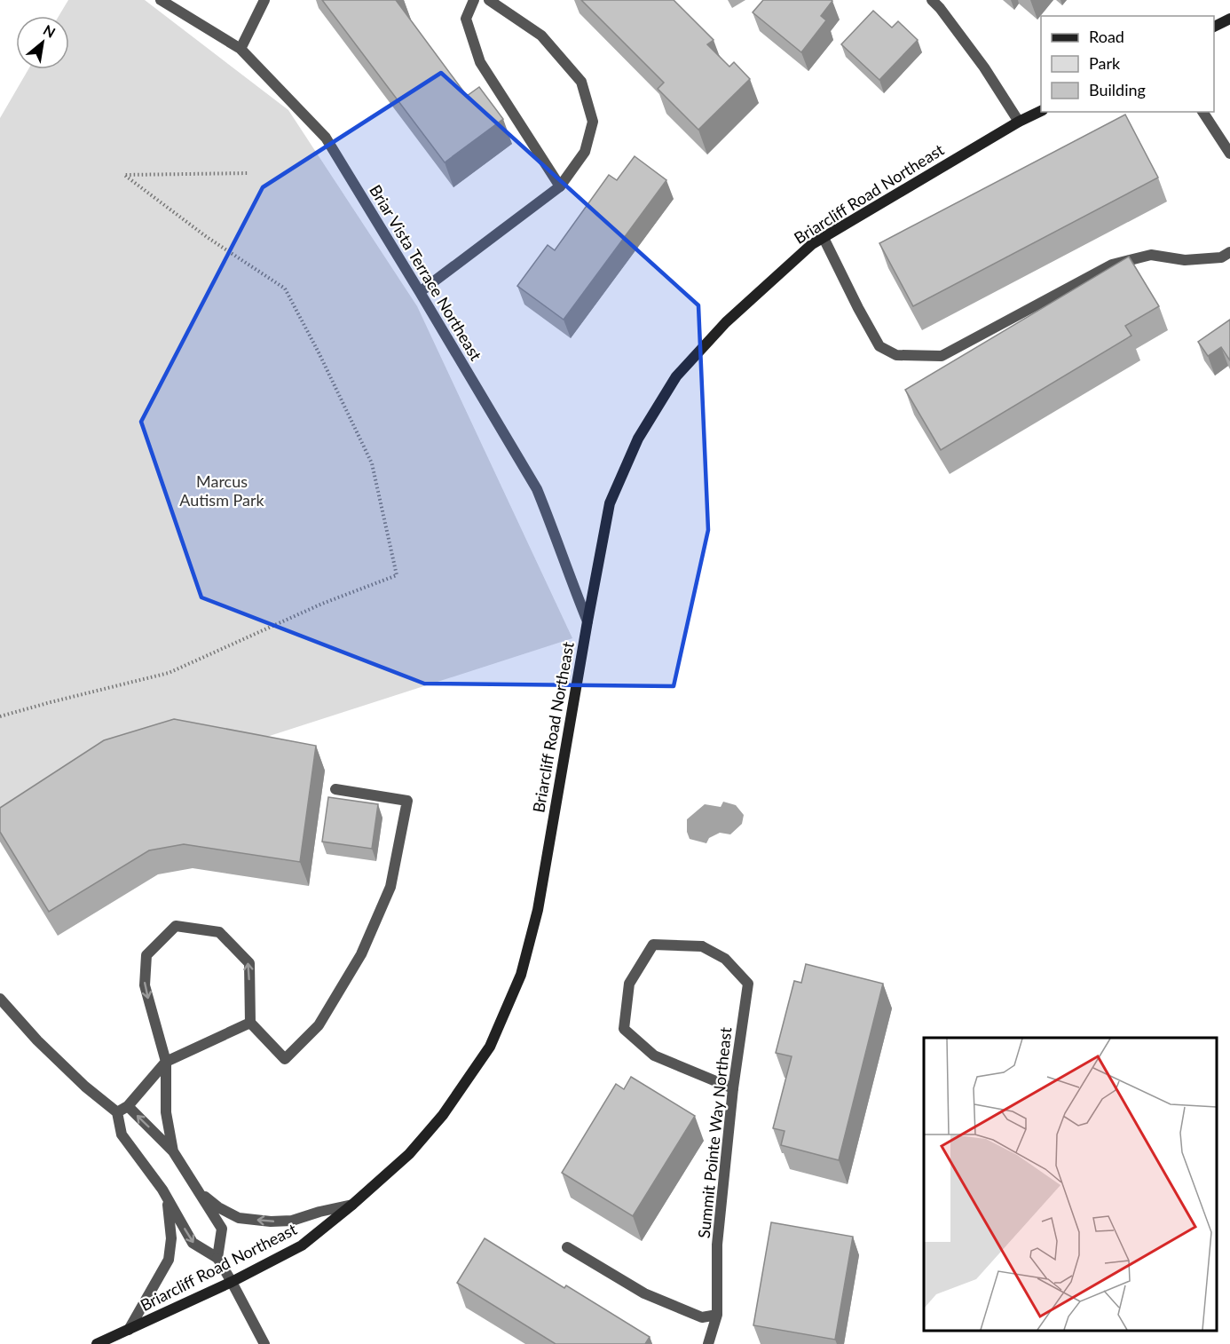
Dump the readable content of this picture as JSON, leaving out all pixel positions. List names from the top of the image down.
{
  "streets": {
    "main road": ["Briarcliff Road Northeast"],
    "street": ["Briar Vista Terrace Northeast", "Summit Pointe Way Northeast"]
  },
  "crossings": [
    ["Briarcliff Road Northeast", "Briar Vista Terrace Northeast"]
  ],
  "parks": ["Marcus Autism Park"],
  "legend": ["Road", "Park", "Building"],
  "north": "top right"
}
